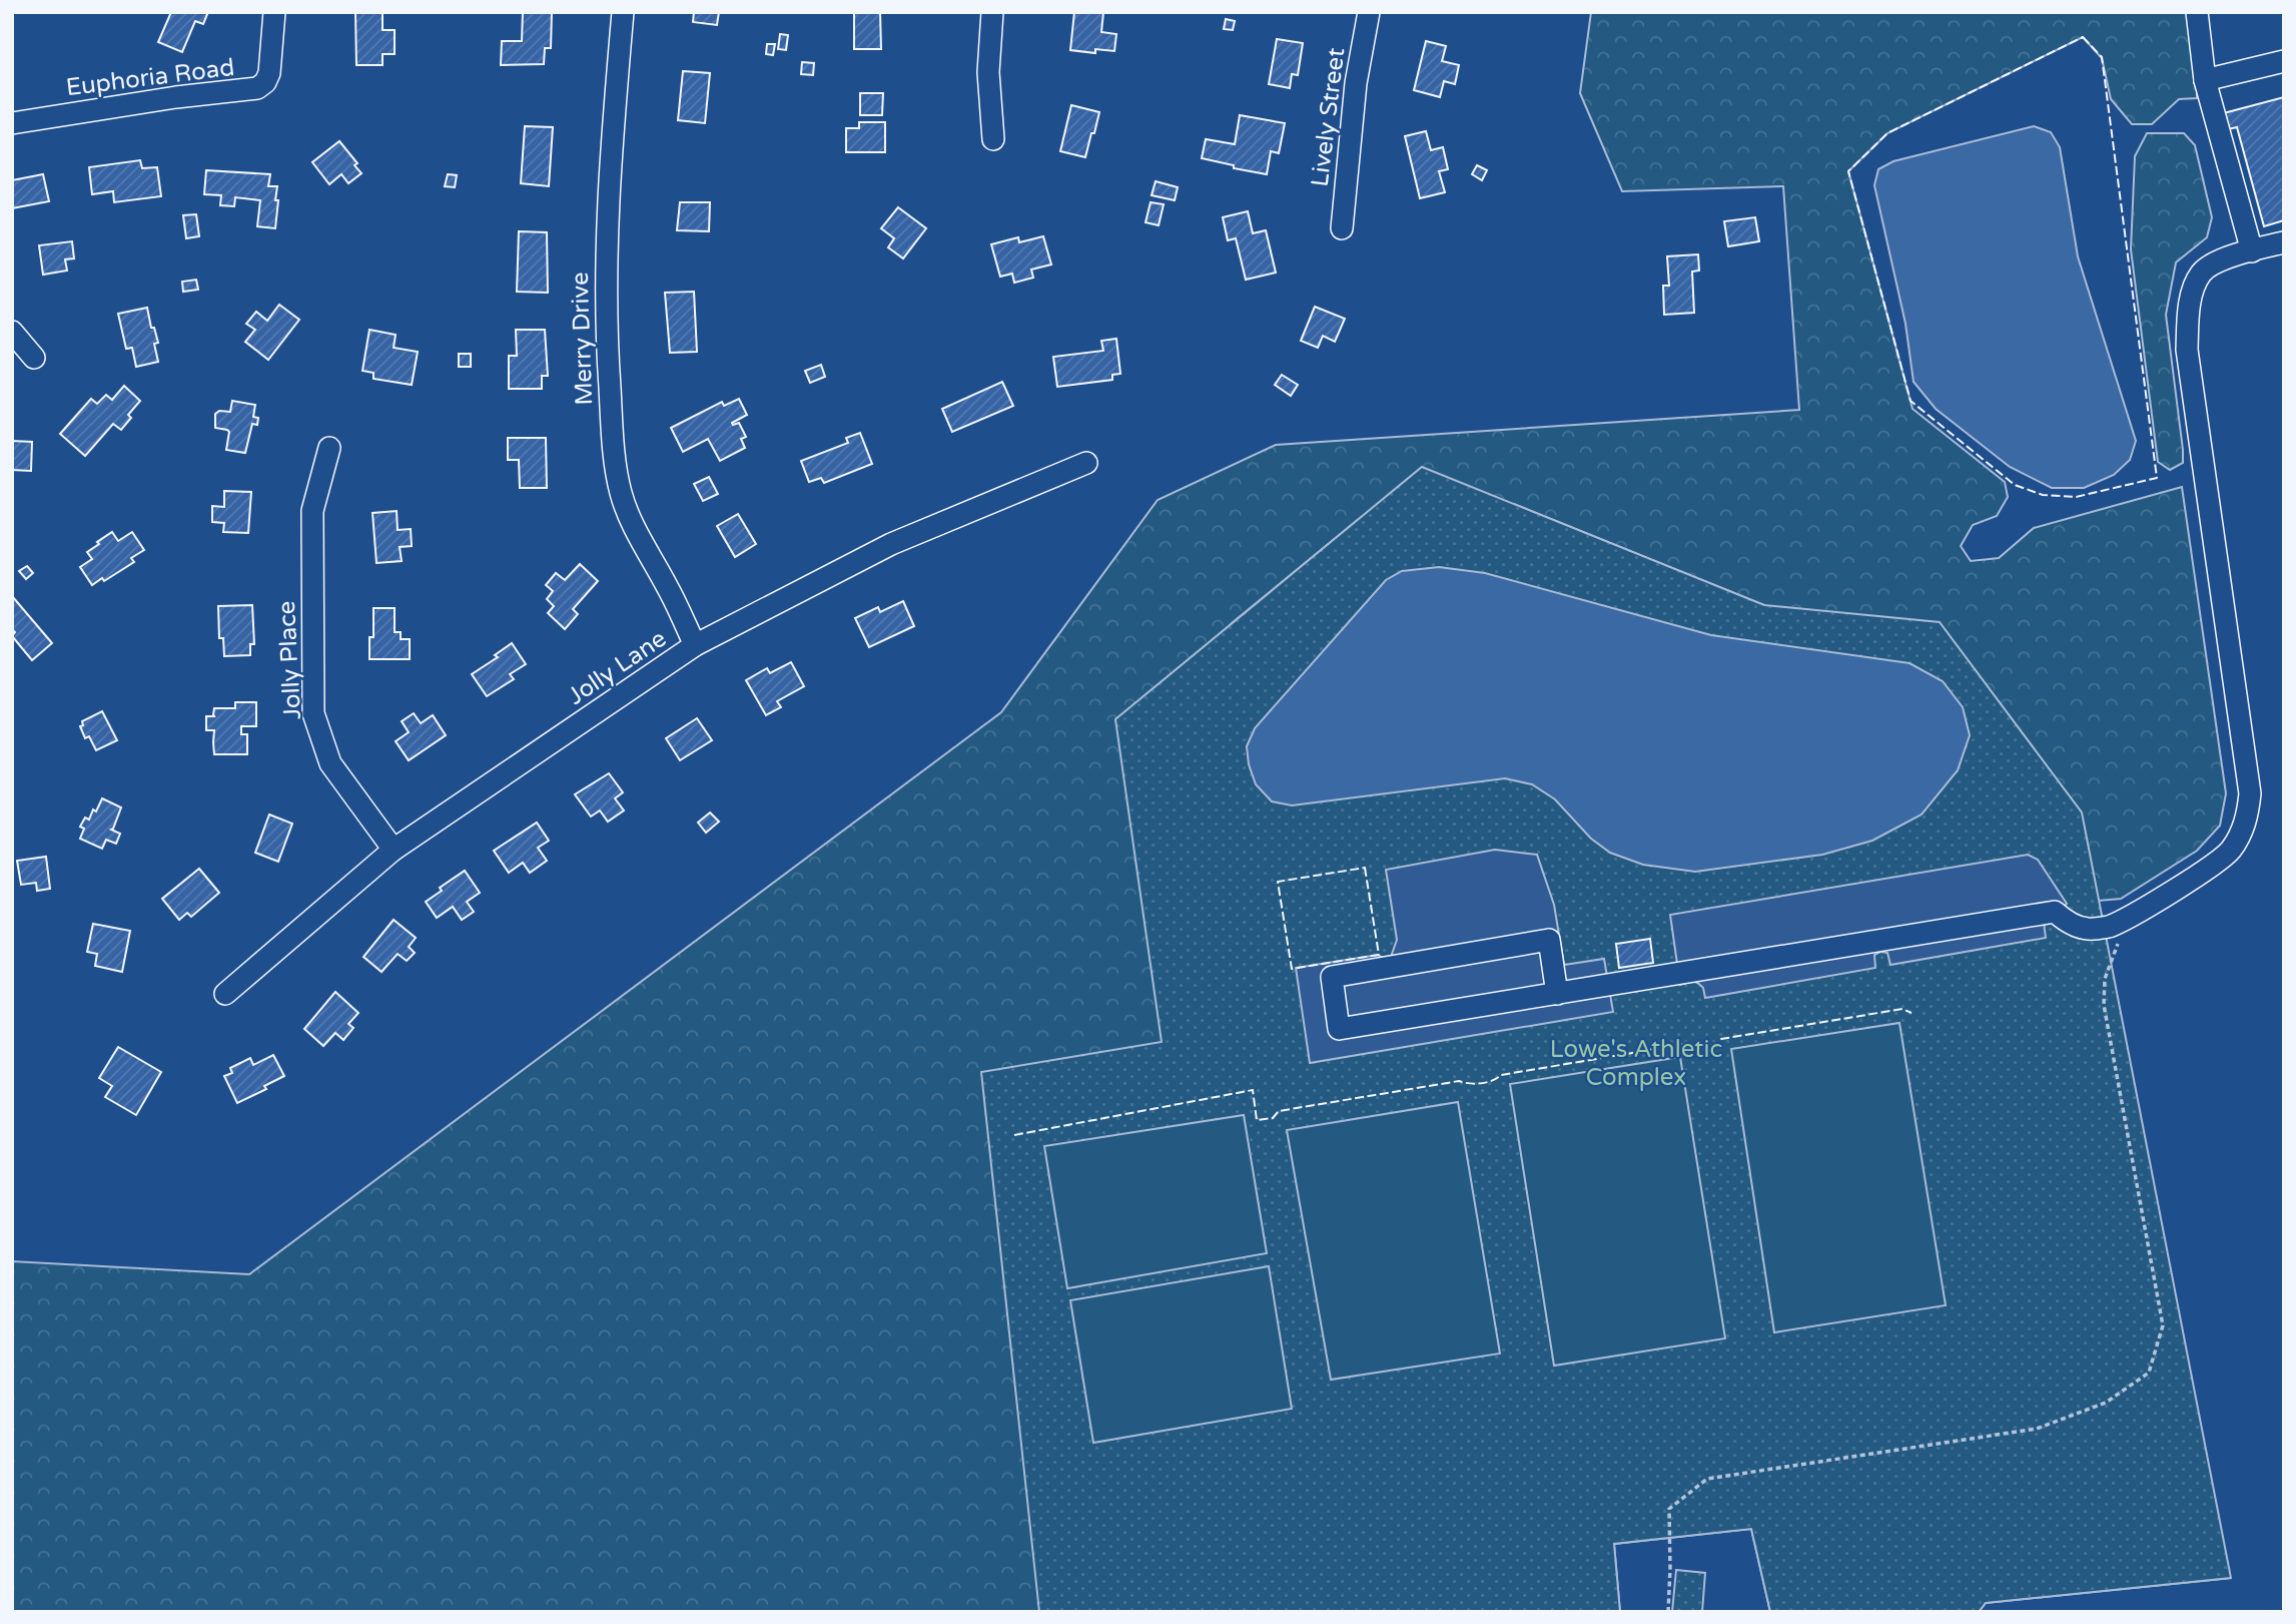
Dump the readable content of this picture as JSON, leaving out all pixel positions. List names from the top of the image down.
{
  "streets": {
    "street": [
      "Euphoria Road",
      "Lively Street",
      "Merry Drive",
      "Jolly Place",
      "Jolly Lane"
    ]
  },
  "crossings": [
    ["Merry Drive", "Jolly Lane"],
    ["Jolly Place", "Jolly Lane"]
  ],
  "parks": ["Lowe's Athletic Complex"]
}
